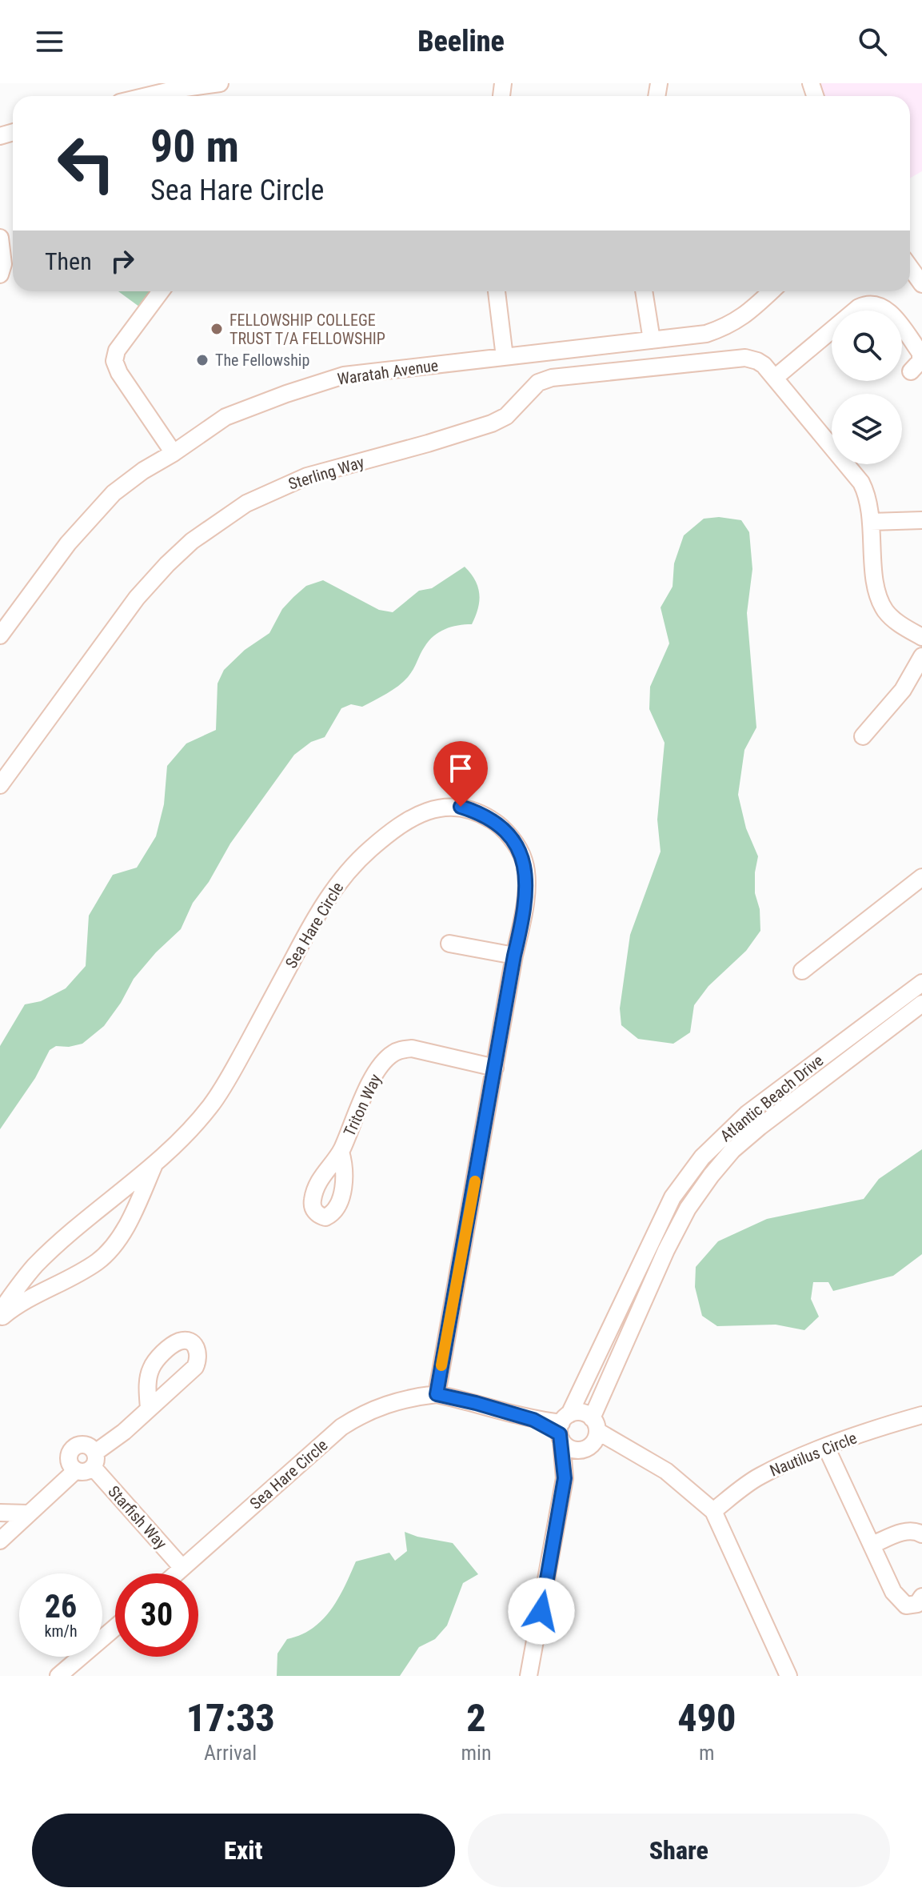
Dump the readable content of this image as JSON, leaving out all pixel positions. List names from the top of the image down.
{
  "streets": {
    "street": [
      "Waratah Avenue",
      "Sterling Way",
      "Sea Hare Circle",
      "Atlantic Beach Drive",
      "Triton Way",
      "Nautilus Circle",
      "Starfish Way"
    ]
  },
  "crossings": [
    ["Sea Hare Circle", "Atlantic Beach Drive"],
    ["Sea Hare Circle", "Triton Way"],
    ["Sea Hare Circle", "Starfish Way"]
  ],
  "places": ["FELLOWSHIP COLLEGE TRUST T/A FELLOWSHIP", "The Fellowship"],
  "page": {
    "header": "Beeline",
    "turn": ["90 m", "Sea Hare Circle"],
    "then": "Then",
    "speed": "26 km/h",
    "limit": "30",
    "eta": [
      "17:33",
      "Arrival",
      "2",
      "min",
      "490",
      "m"
    ],
    "buttons": ["Exit", "Share"]
  }
}
